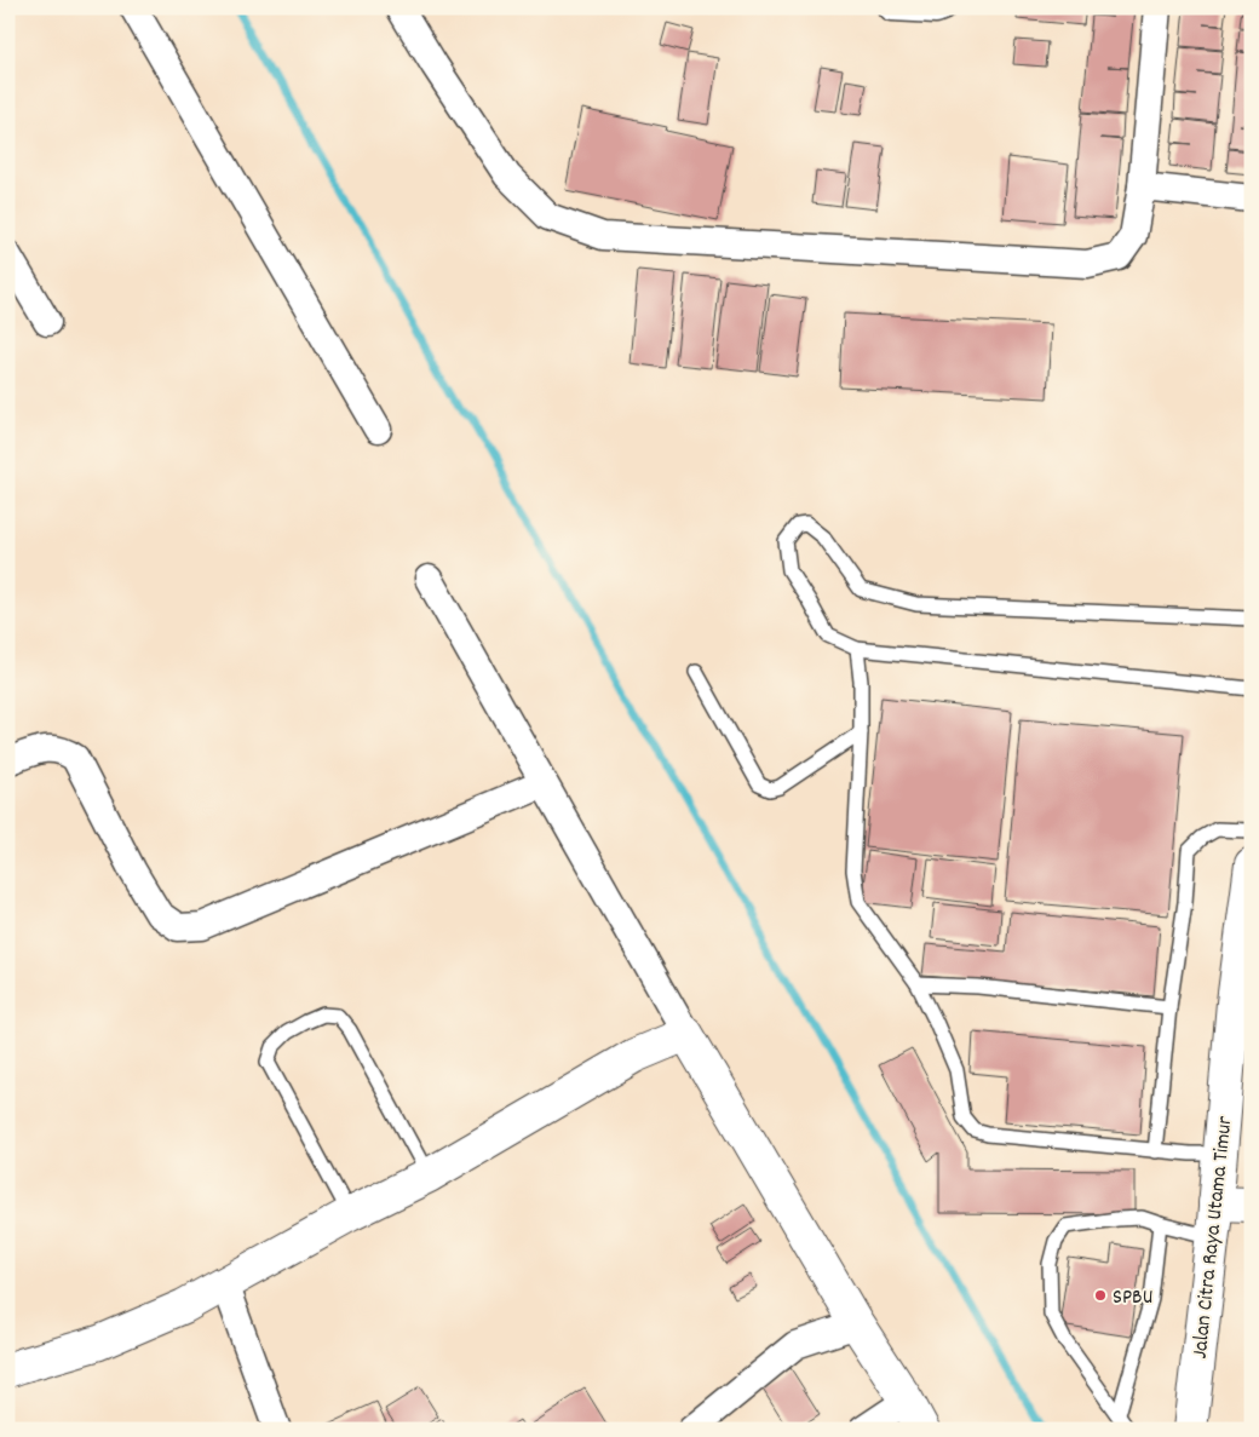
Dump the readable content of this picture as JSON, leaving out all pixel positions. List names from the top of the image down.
{
  "streets": {
    "street": ["Jalan Citra Raya Utama Timur"]
  },
  "places": ["SPBU"]
}
